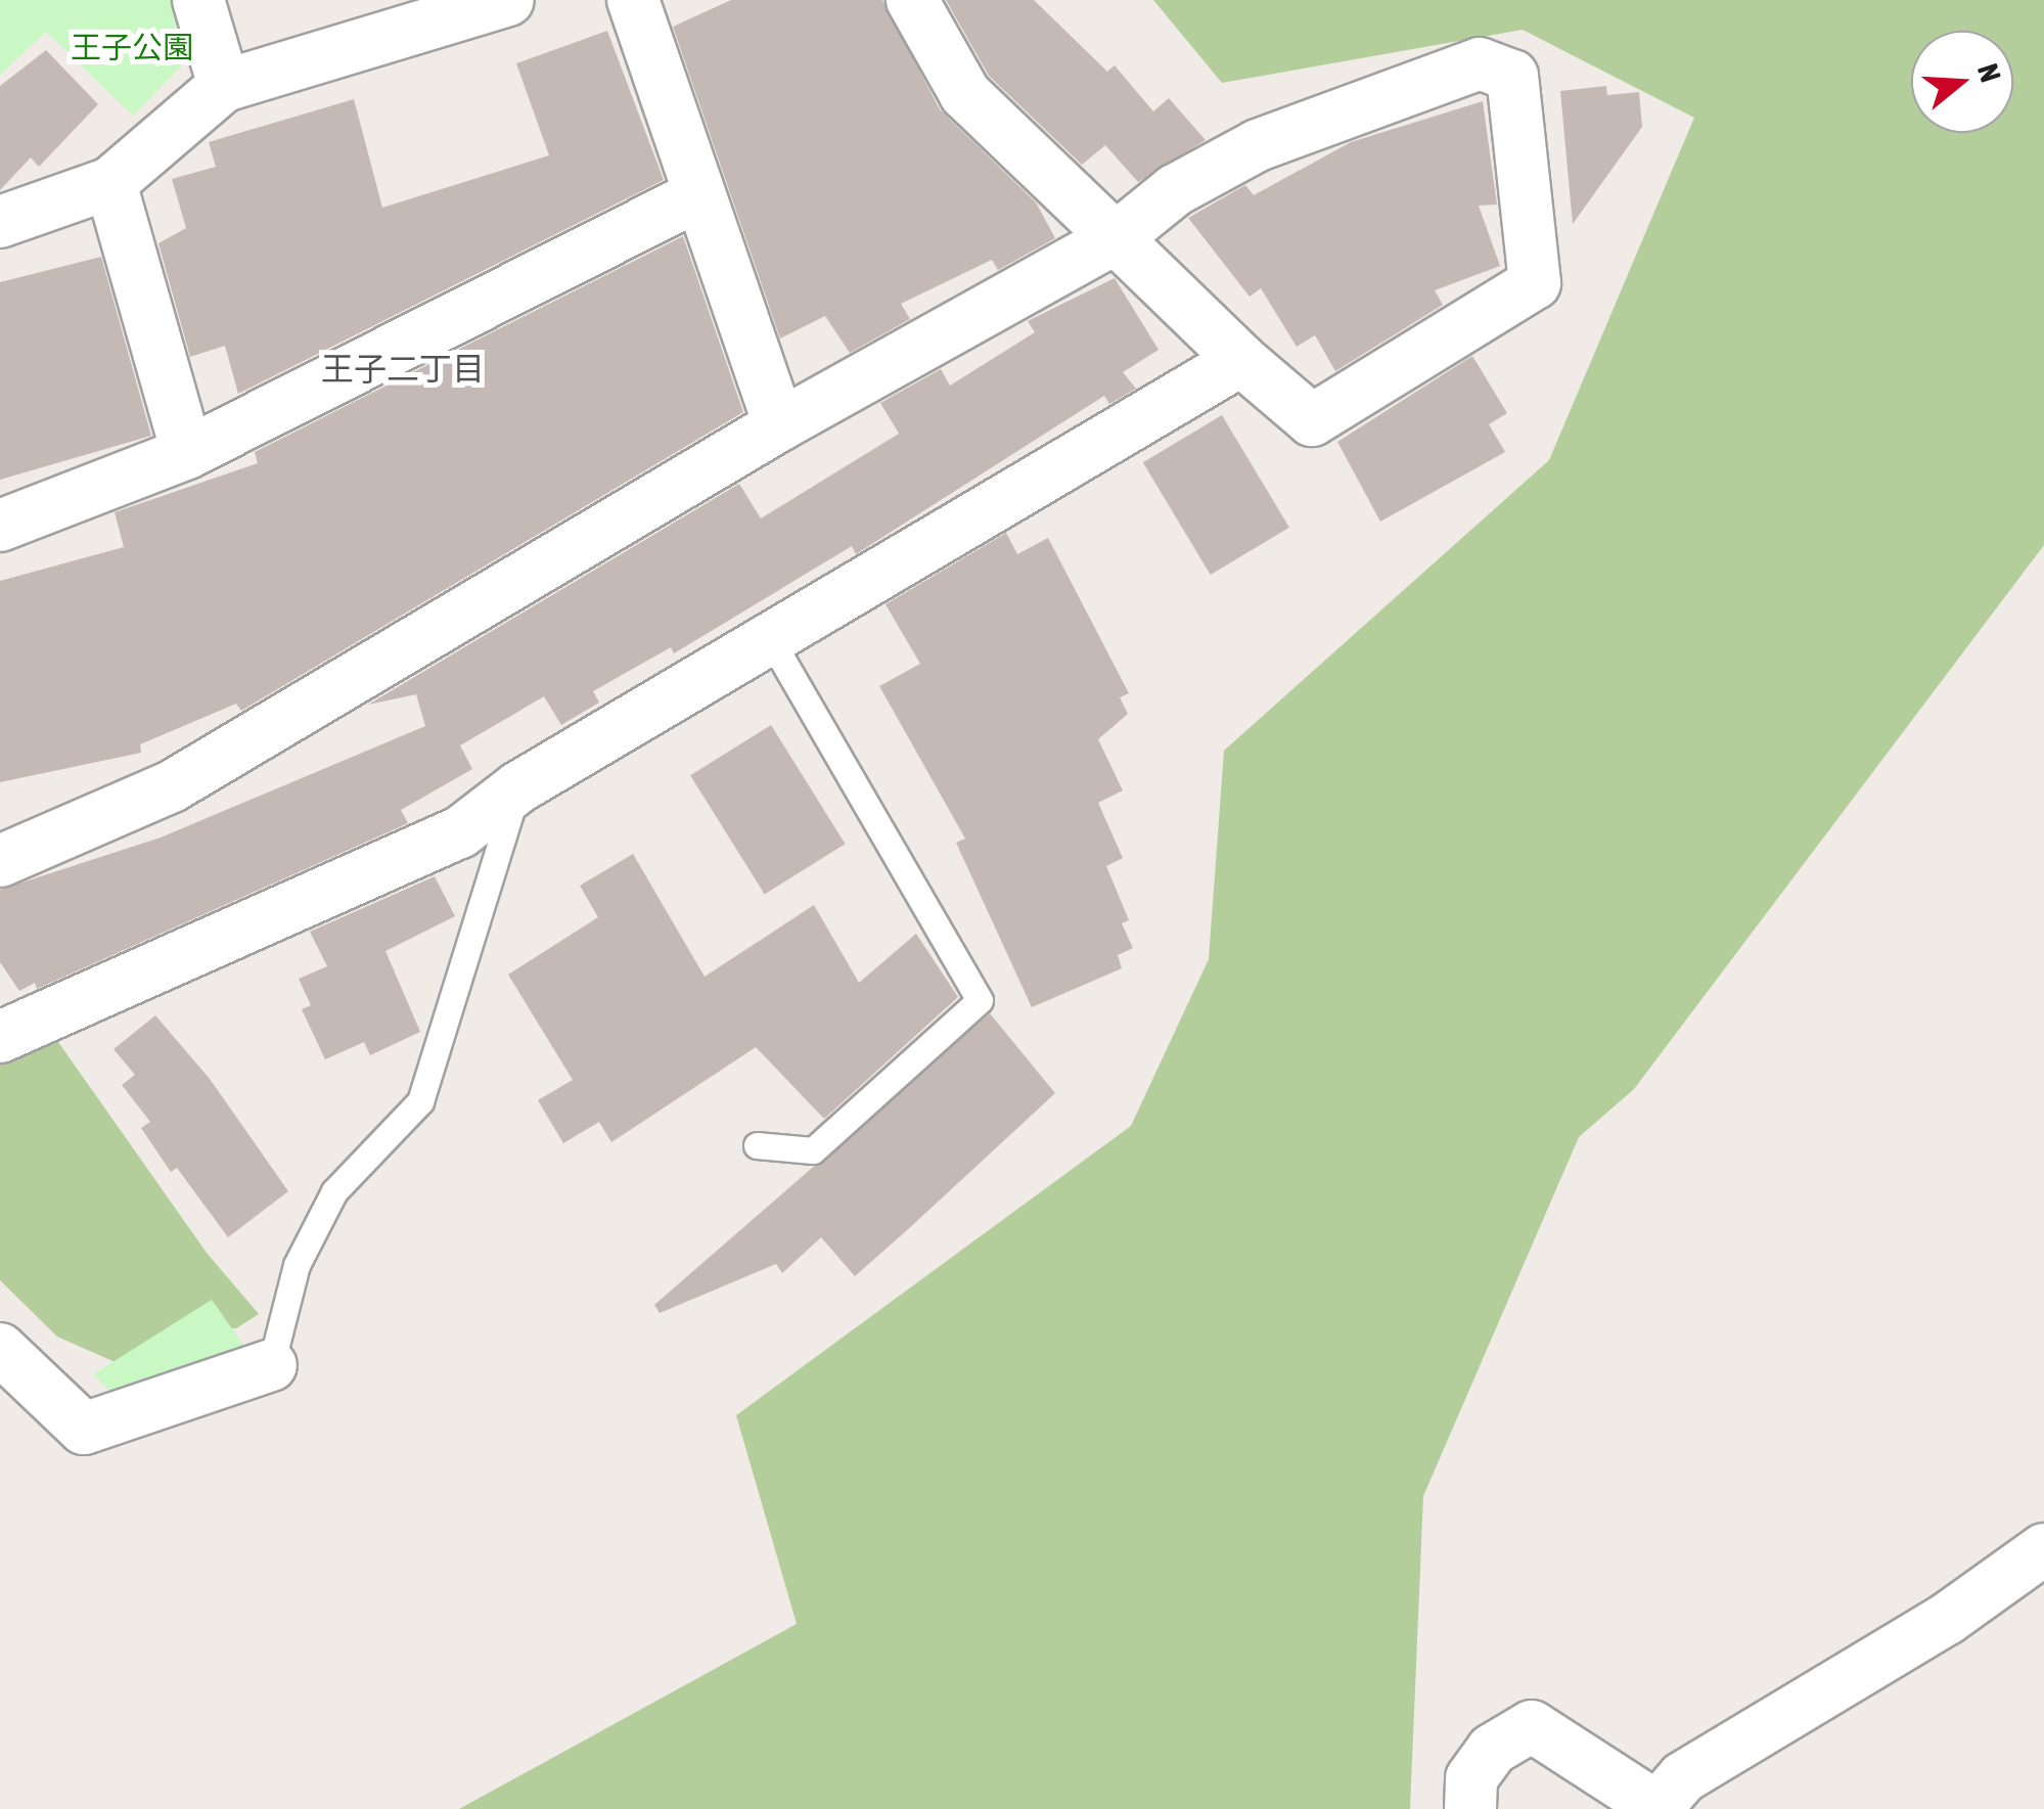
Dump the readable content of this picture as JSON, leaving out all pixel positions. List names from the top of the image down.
{
  "districts": ["王子二丁目"],
  "parks": ["王子公園"],
  "north": "right"
}
